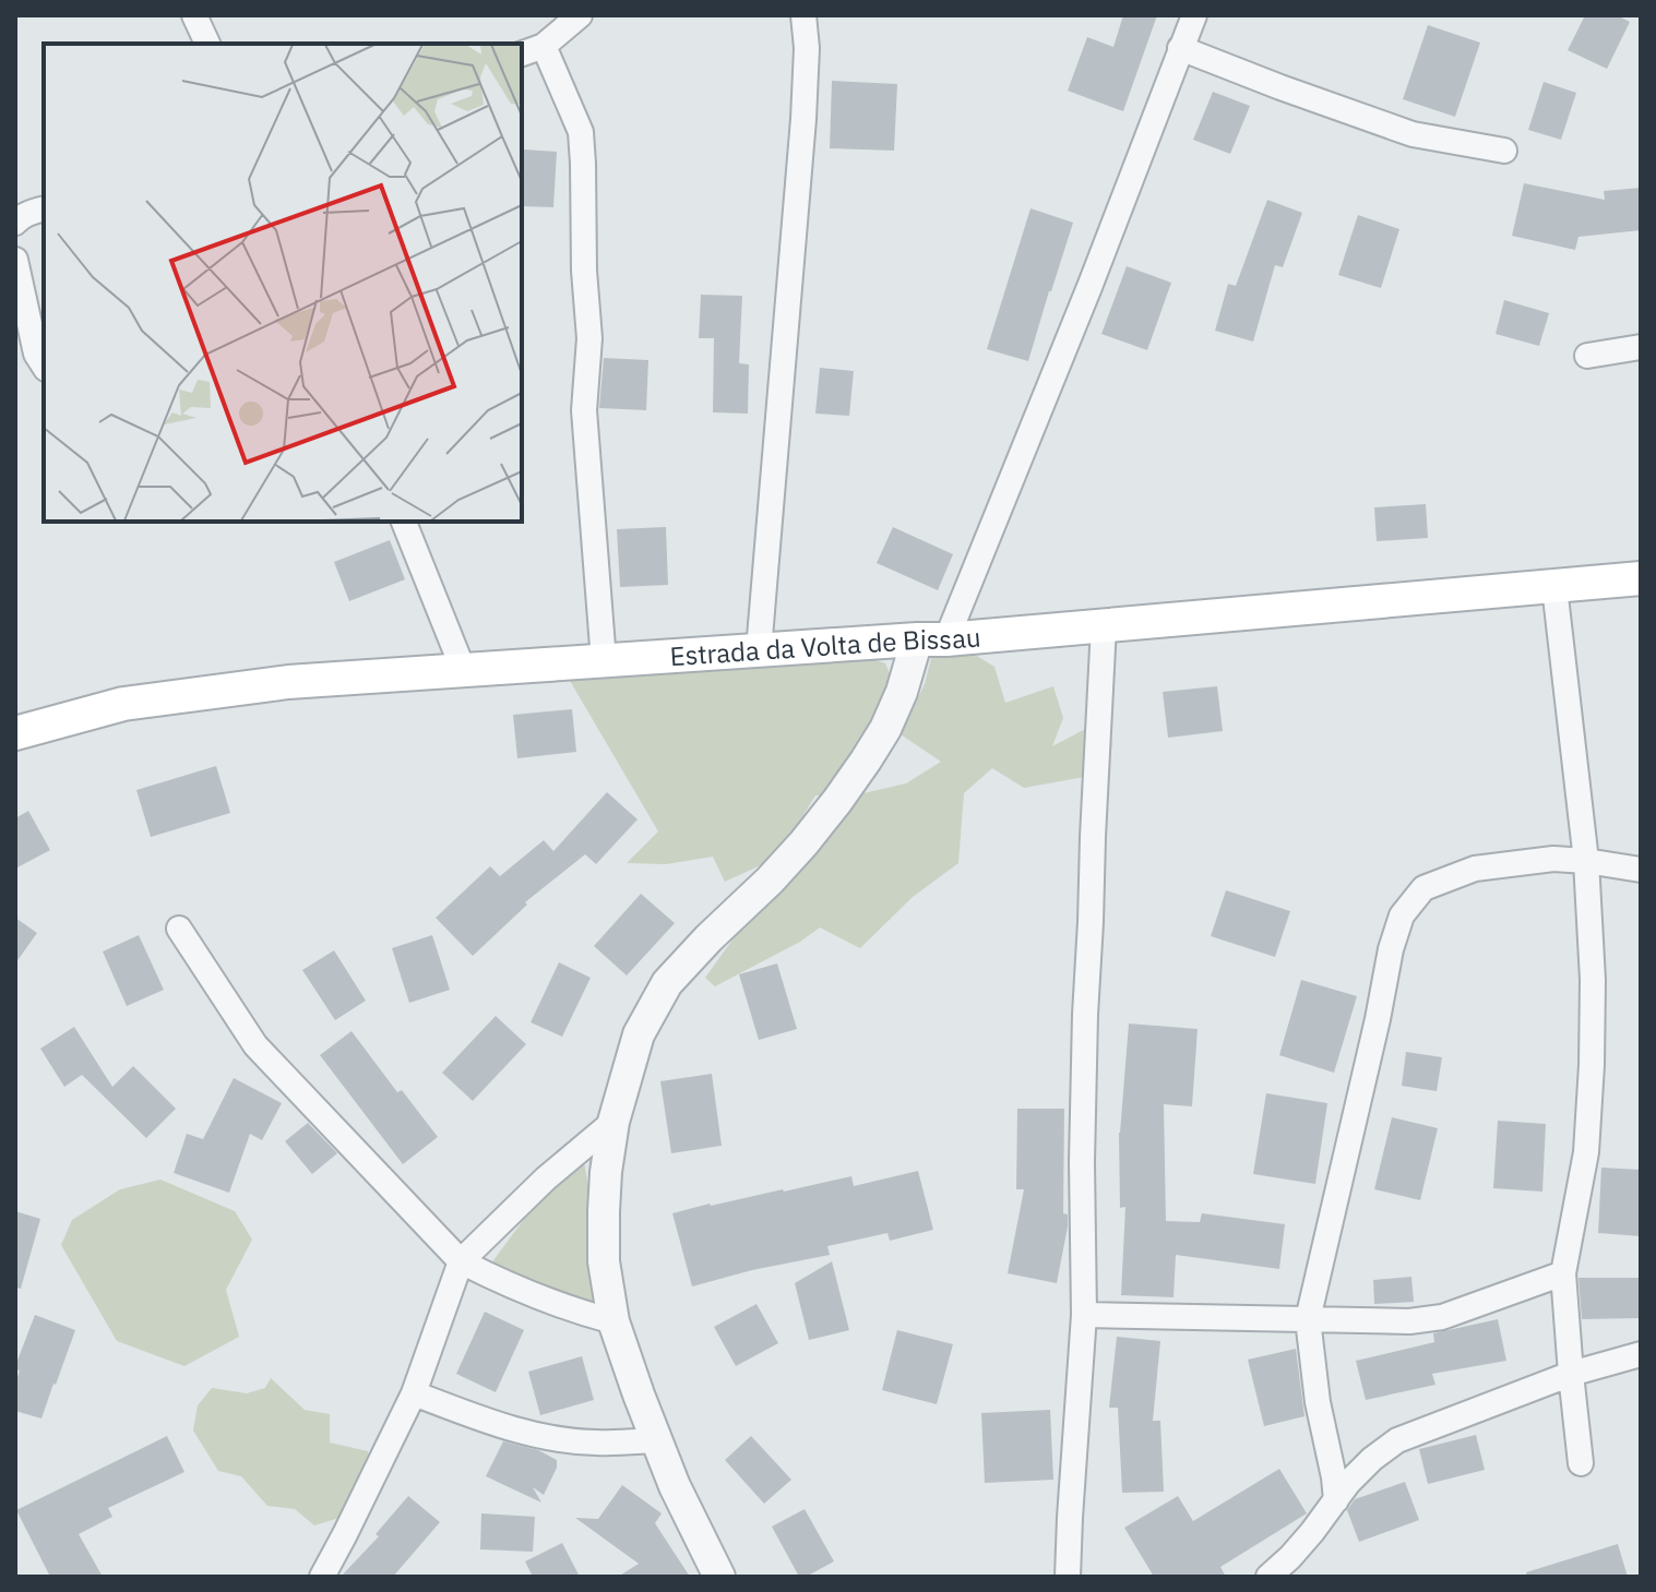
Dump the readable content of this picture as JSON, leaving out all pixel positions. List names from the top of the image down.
{
  "streets": {
    "main road": ["Estrada da Volta de Bissau"]
  }
}
